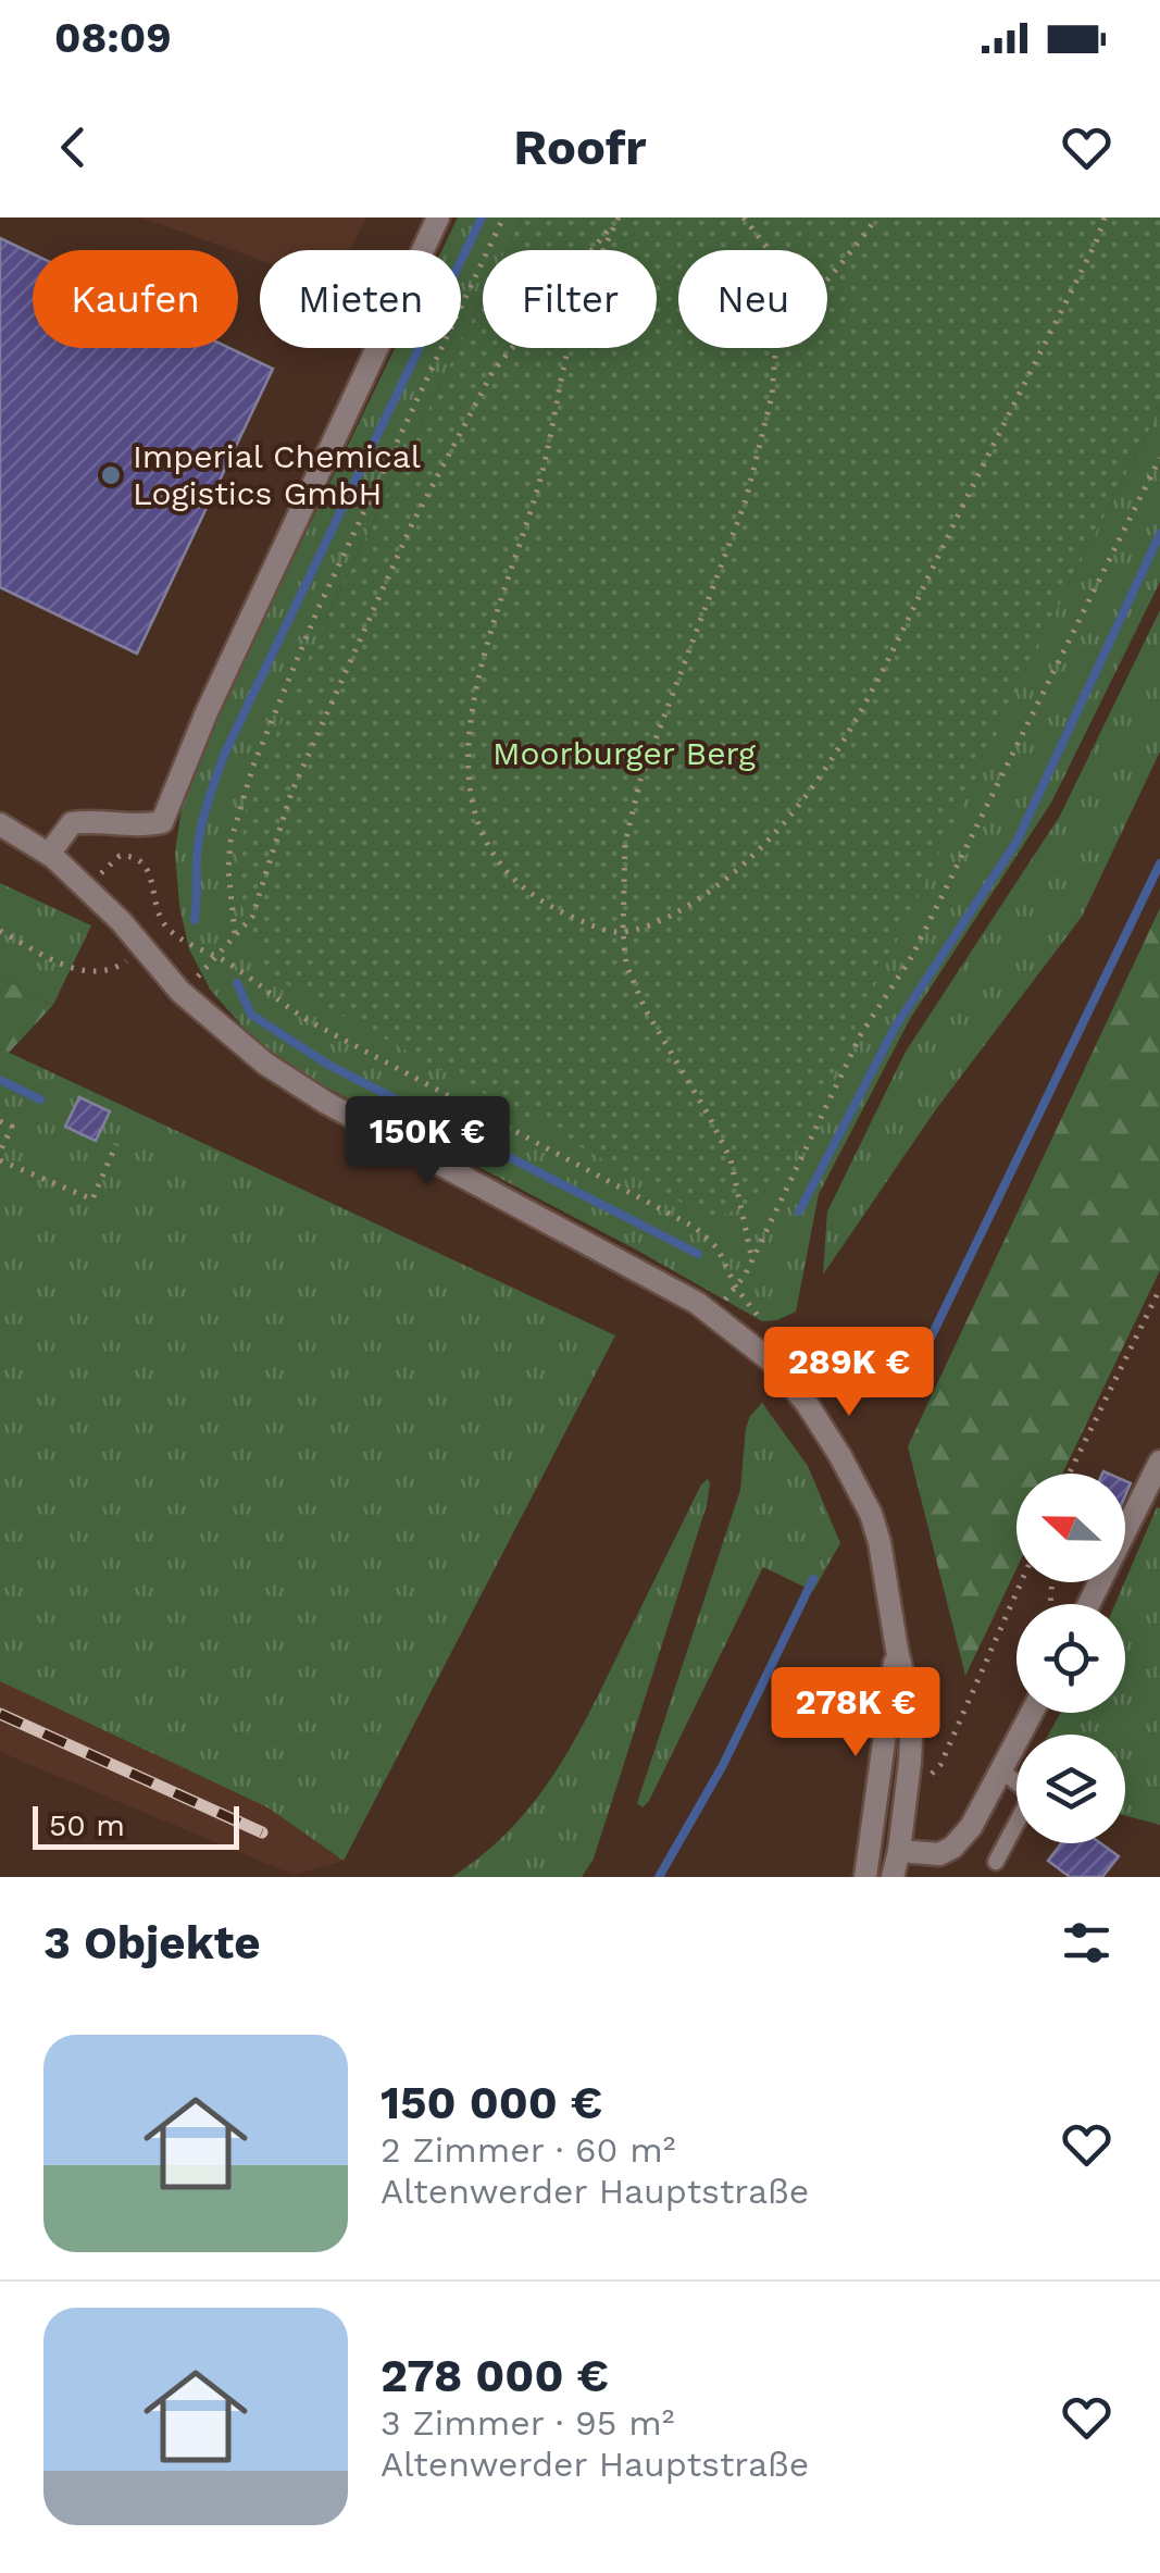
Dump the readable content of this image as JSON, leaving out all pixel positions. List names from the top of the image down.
{
  "parks": ["Moorburger Berg"],
  "places": ["Imperial Chemical Logistics GmbH"],
  "scale_bar": "50 m",
  "north": "left",
  "page": {
    "status": "08:09",
    "header": "Roofr",
    "chip": [
      "Kaufen",
      "Mieten",
      "Filter",
      "Neu"
    ],
    "price": ["150K €", "289K €", "278K €"],
    "scale": "50 m",
    "heading": "3 Objekte",
    "list": [
      {
        "name": "150 000 €",
        "note": "2 Zimmer · 60 m² · Altenwerder Hauptstraße"
      },
      {
        "name": "278 000 €",
        "note": "3 Zimmer · 95 m² · Altenwerder Hauptstraße"
      }
    ]
  }
}
